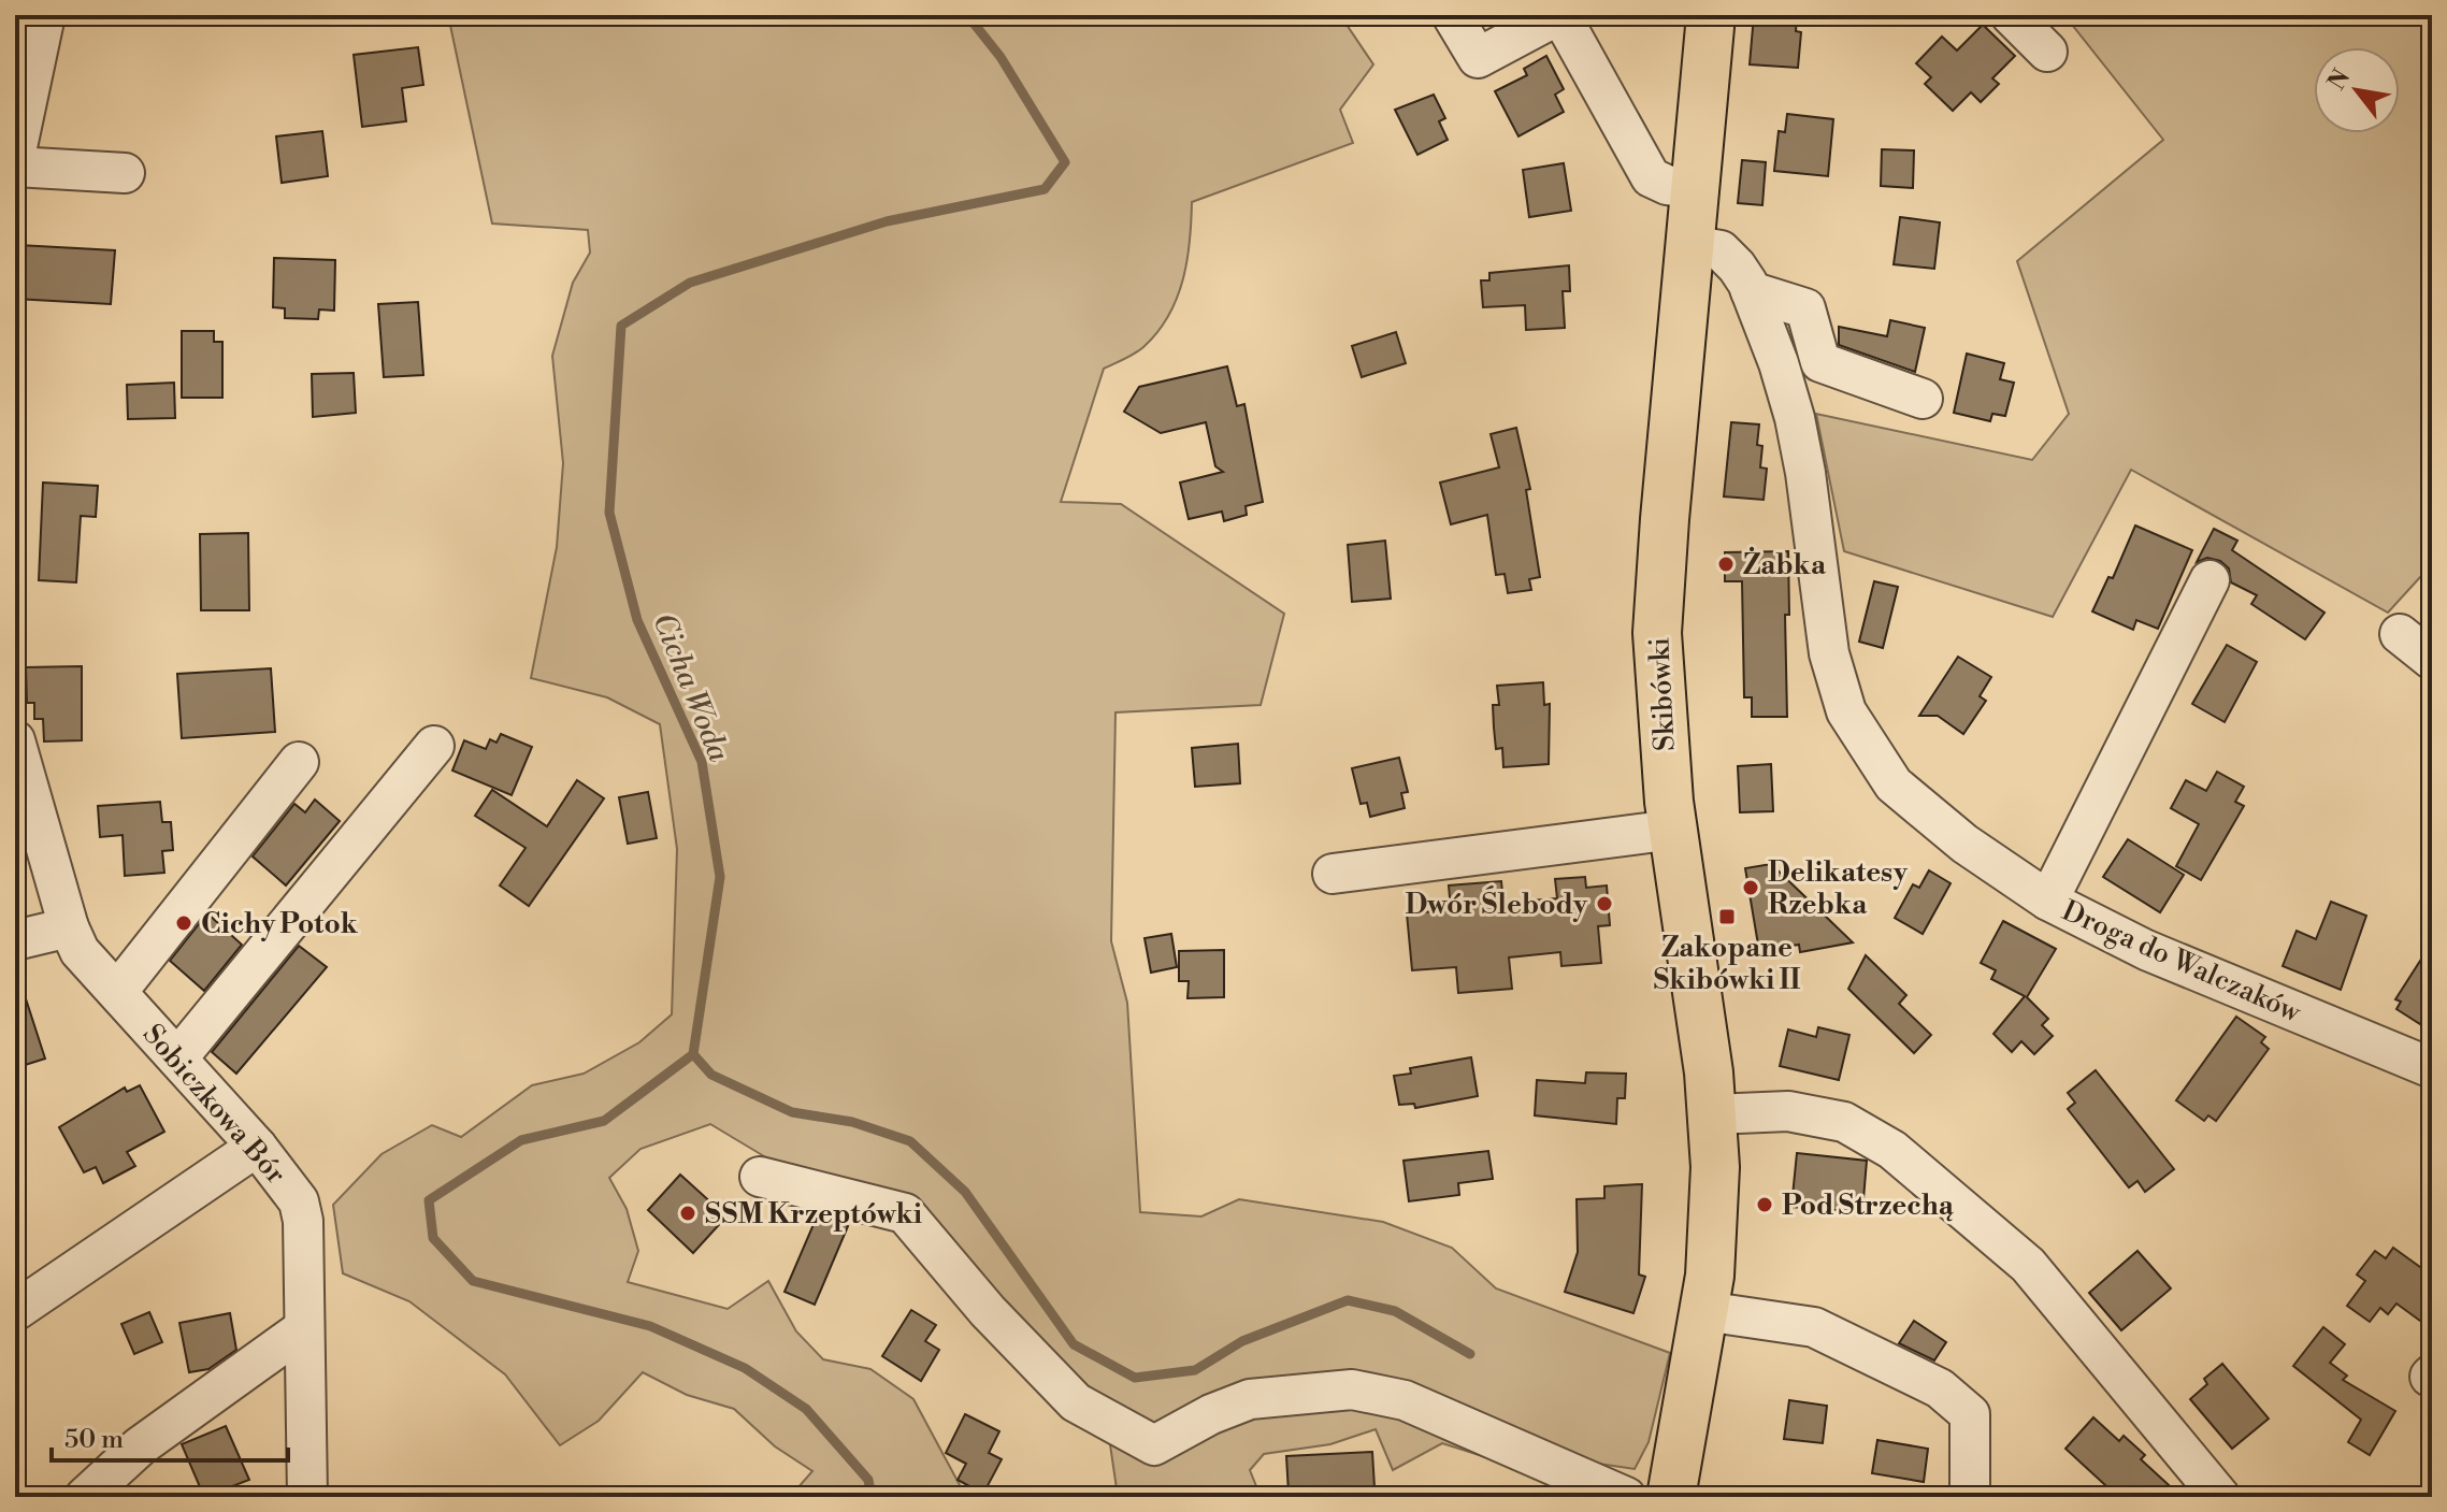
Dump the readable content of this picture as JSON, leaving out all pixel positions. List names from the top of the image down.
{
  "streets": {
    "main road": ["Skibówki"],
    "street": ["Droga do Walczaków", "Sobiczkowa Bór"]
  },
  "crossings": [
    ["Skibówki", "Droga do Walczaków"]
  ],
  "water": ["Cicha Woda"],
  "places": {
    "other": [
      "Żabka",
      "Delikatesy Rzebka",
      "Dwór Ślebody",
      "Cichy Potok",
      "Pod Strzechą",
      "SSM Krzeptówki"
    ],
    "transit": ["Zakopane Skibówki II"]
  },
  "scale_bar": "50 m",
  "north": "top left"
}
